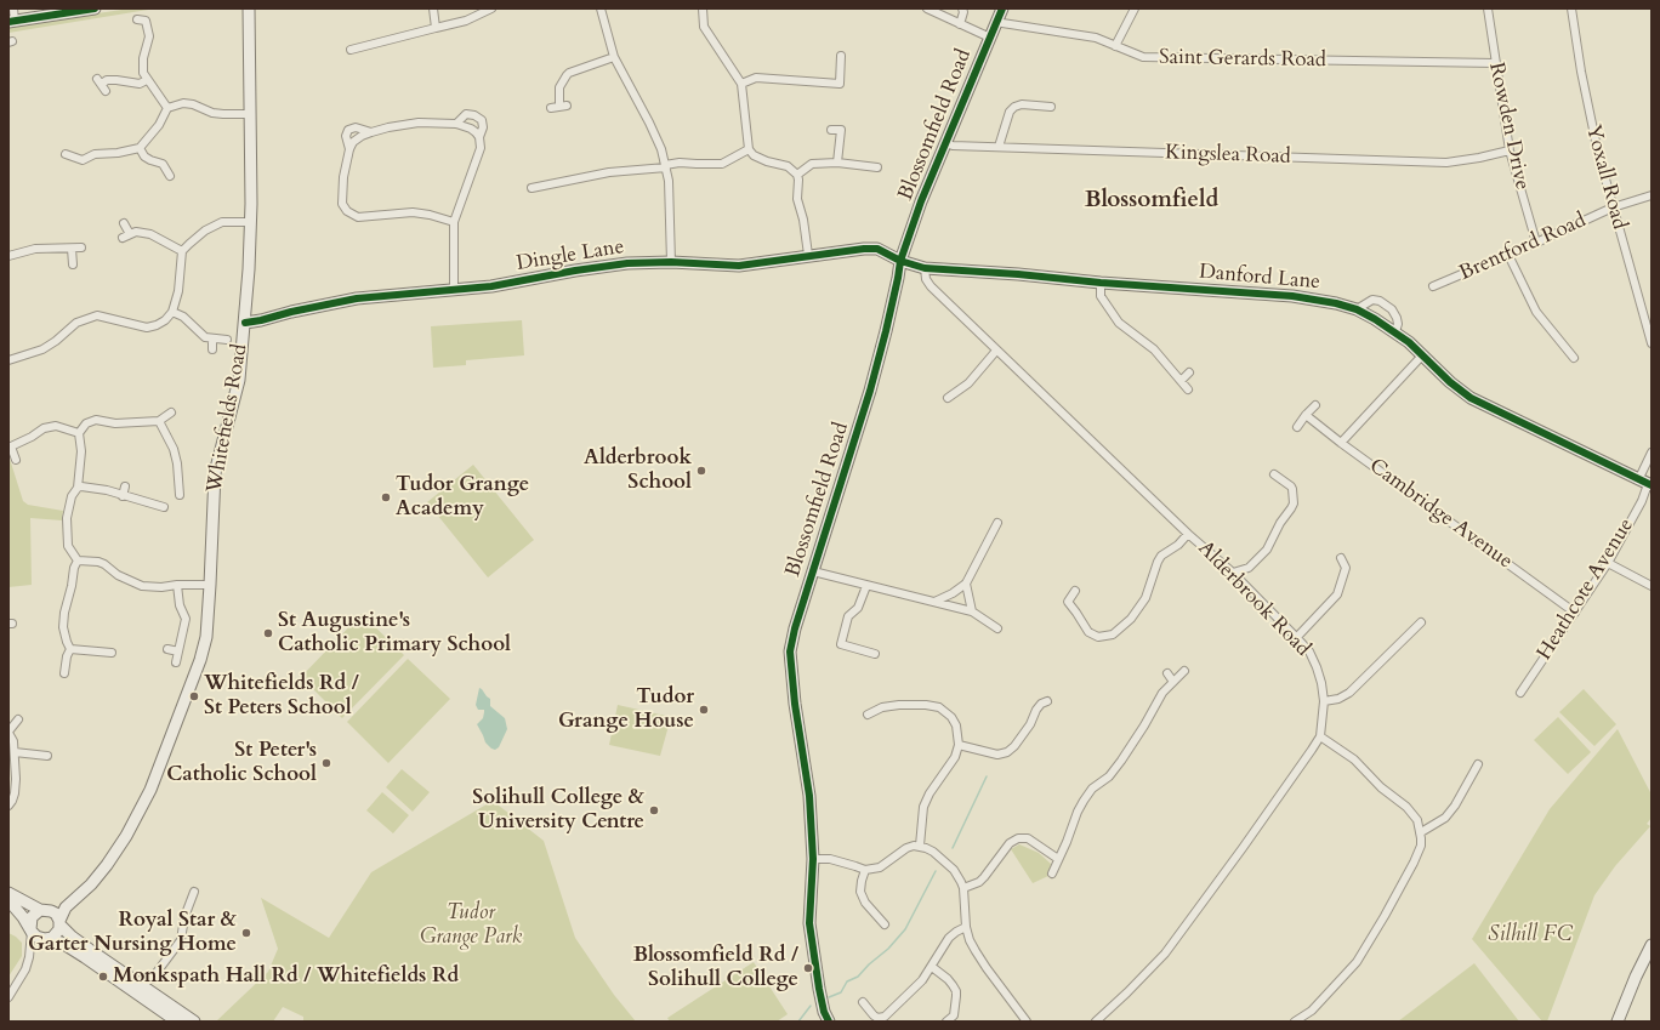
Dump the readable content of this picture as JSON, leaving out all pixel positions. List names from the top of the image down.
{
  "streets": {
    "street": [
      "Saint Gerards Road",
      "Blossomfield Road",
      "Rowden Drive",
      "Kingslea Road",
      "Yoxall Road",
      "Brentford Road",
      "Dingle Lane",
      "Danford Lane",
      "Whitefields Road",
      "Cambridge Avenue",
      "Heathcote Avenue",
      "Alderbrook Road"
    ]
  },
  "crossings": [
    ["Saint Gerards Road", "Blossomfield Road"],
    ["Saint Gerards Road", "Rowden Drive"],
    ["Blossomfield Road", "Kingslea Road"],
    ["Blossomfield Road", "Dingle Lane"],
    ["Blossomfield Road", "Danford Lane"],
    ["Rowden Drive", "Kingslea Road"],
    ["Rowden Drive", "Brentford Road"],
    ["Yoxall Road", "Brentford Road"],
    ["Dingle Lane", "Danford Lane"],
    ["Dingle Lane", "Whitefields Road"],
    ["Danford Lane", "Heathcote Avenue"],
    ["Danford Lane", "Alderbrook Road"],
    ["Cambridge Avenue", "Heathcote Avenue"]
  ],
  "districts": ["Blossomfield"],
  "parks": ["Tudor Grange Park", "Silhill FC"],
  "places": [
    "Alderbrook School",
    "Tudor Grange Academy",
    "St Augustine's Catholic Primary School",
    "Whitefields Rd / St Peters School",
    "Tudor Grange House",
    "St Peter's Catholic School",
    "Solihull College & University Centre",
    "Royal Star & Garter Nursing Home",
    "Blossomfield Rd / Solihull College",
    "Monkspath Hall Rd / Whitefields Rd"
  ]
}
